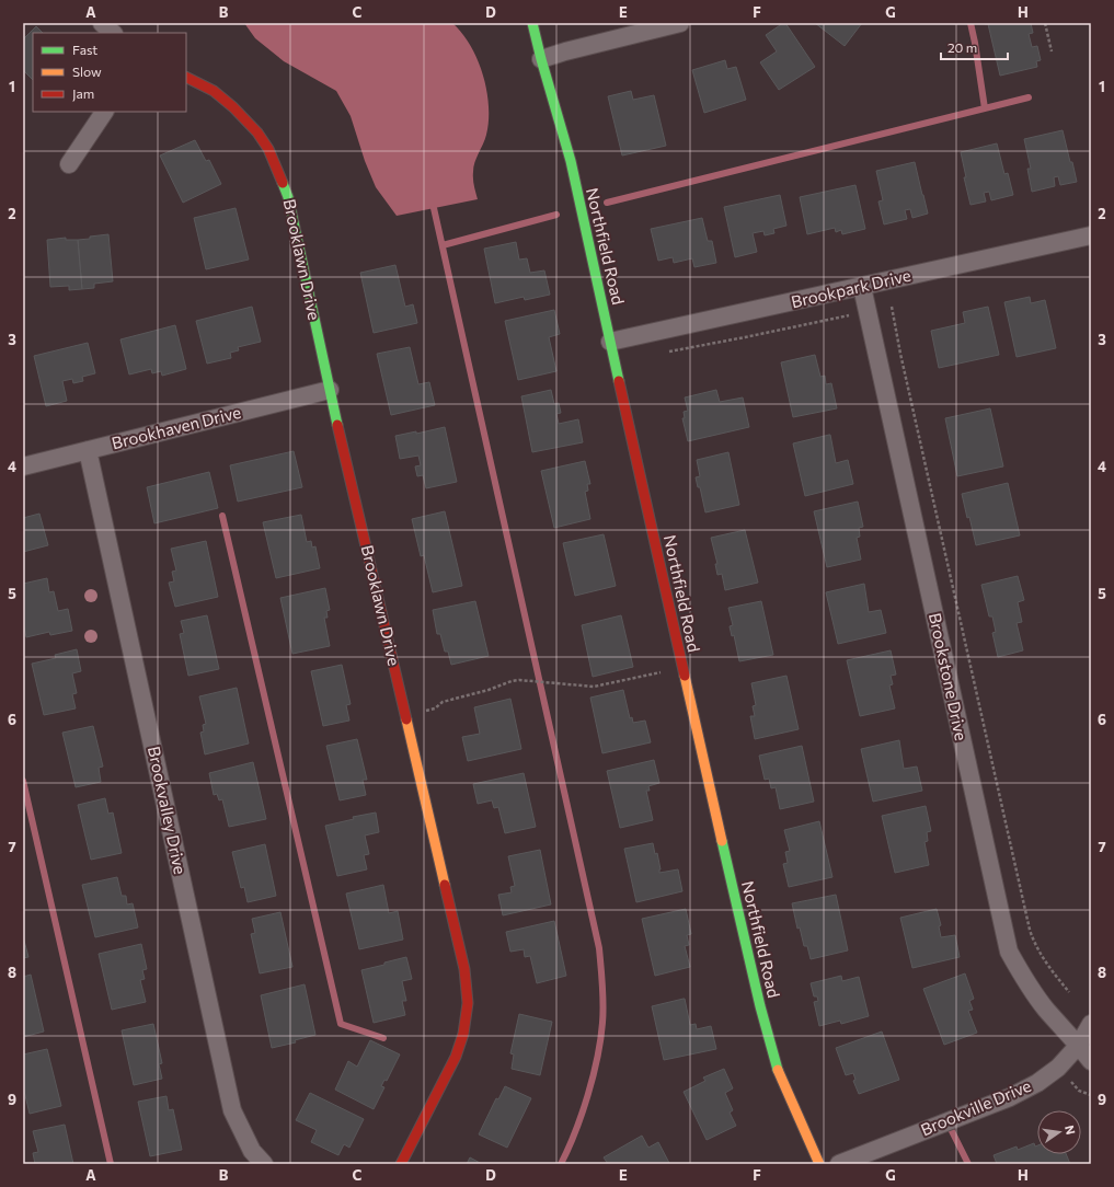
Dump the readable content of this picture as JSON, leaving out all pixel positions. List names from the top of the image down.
{
  "streets": {
    "street": [
      "Northfield Road",
      "Brooklawn Drive",
      "Brookpark Drive",
      "Brookhaven Drive",
      "Brookstone Drive",
      "Brookvalley Drive",
      "Brookville Drive"
    ]
  },
  "crossings": [
    ["Northfield Road", "Brookpark Drive"],
    ["Brooklawn Drive", "Brookhaven Drive"],
    ["Brookpark Drive", "Brookstone Drive"],
    ["Brookhaven Drive", "Brookvalley Drive"],
    ["Brookstone Drive", "Brookville Drive"]
  ],
  "legend": ["Fast", "Slow", "Jam"],
  "scale_bar": "20 m",
  "north": "right",
  "grid": {
    "columns": [
      "A",
      "B",
      "C",
      "D",
      "E",
      "F",
      "G",
      "H"
    ],
    "rows": [
      "1",
      "2",
      "3",
      "4",
      "5",
      "6",
      "7",
      "8",
      "9"
    ]
  }
}
